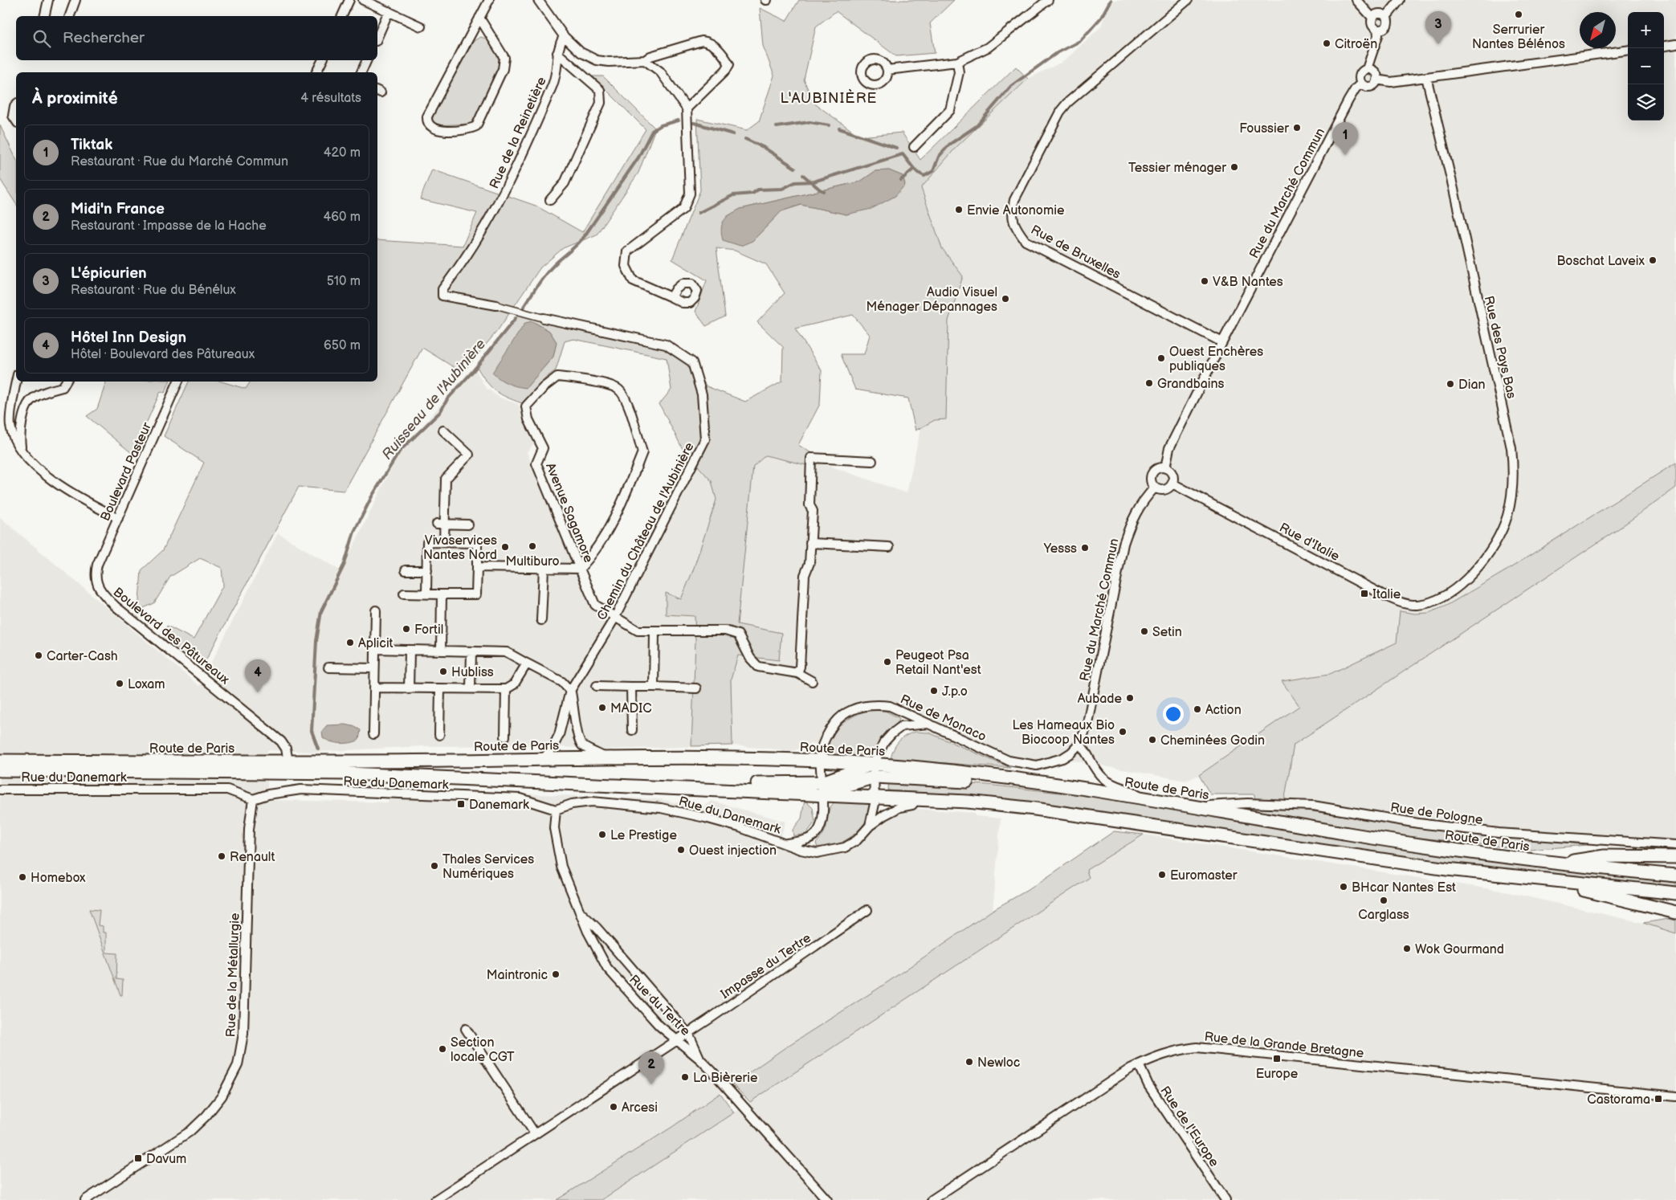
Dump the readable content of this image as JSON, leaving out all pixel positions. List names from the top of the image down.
{
  "streets": {
    "main road": ["Route de Paris"],
    "street": [
      "Rue de la Reinetière",
      "Rue du Marché Commun",
      "Rue de Bruxelles",
      "Rue des Pays Bas",
      "Boulevard Pasteur",
      "Avenue Sagamore",
      "Chemin du Château de l'Aubinière",
      "Rue d'Italie",
      "Boulevard des Pâtureaux",
      "Rue de Monaco",
      "Rue du Danemark",
      "Rue de Pologne",
      "Impasse du Tertre",
      "Rue de la Métallurgie",
      "Rue du Tertre",
      "Rue de la Grande Bretagne",
      "Rue de l'Europe"
    ]
  },
  "crossings": [
    ["Rue du Marché Commun", "Rue de Bruxelles"],
    ["Rue du Marché Commun", "Rue d'Italie"],
    ["Rue du Marché Commun", "Rue de Monaco"],
    ["Rue des Pays Bas", "Rue d'Italie"],
    ["Boulevard Pasteur", "Boulevard des Pâtureaux"],
    ["Avenue Sagamore", "Chemin du Château de l'Aubinière"],
    ["Chemin du Château de l'Aubinière", "Route de Paris"],
    ["Boulevard des Pâtureaux", "Route de Paris"],
    ["Rue de Monaco", "Route de Paris"],
    ["Rue de Monaco", "Rue du Danemark"],
    ["Route de Paris", "Rue du Danemark"],
    ["Route de Paris", "Rue de Pologne"],
    ["Rue du Danemark", "Rue de la Métallurgie"],
    ["Rue du Danemark", "Rue du Tertre"],
    ["Impasse du Tertre", "Rue du Tertre"],
    ["Rue de la Grande Bretagne", "Rue de l'Europe"]
  ],
  "districts": ["L'AUBINIÈRE"],
  "water": ["Ruisseau de l'Aubinière"],
  "places": {
    "other": [
      "Serrurier Nantes Bélénos",
      "Citroën",
      "Foussier",
      "Tessier ménager",
      "Envie Autonomie",
      "Boschat Laveix",
      "V&B Nantes",
      "Audio Visuel Ménager Dépannages",
      "Ouest Enchères publiques",
      "Grandbains",
      "Dian",
      "Multiburo",
      "Vivaservices Nantes Nord",
      "Yesss",
      "Fortil",
      "Setin",
      "Aplicit",
      "Carter-Cash",
      "Peugeot Psa Retail Nant'est",
      "Hubliss",
      "Loxam",
      "J.p.o",
      "Aubade",
      "MADIC",
      "Action",
      "Les Hameaux Bio Biocoop Nantes",
      "Cheminées Godin",
      "Le Prestige",
      "Ouest injection",
      "Renault",
      "Thales Services Numériques",
      "Euromaster",
      "Homebox",
      "BHcar Nantes Est",
      "Carglass",
      "Wok Gourmand",
      "Maintronic",
      "Section locale CGT",
      "Newloc",
      "La Bièrerie",
      "Arcesi"
    ],
    "transit": [
      "Italie",
      "Danemark",
      "Europe",
      "Castorama",
      "Davum"
    ]
  },
  "north": "bottom left",
  "page": {
    "pins": [
      "3",
      "1",
      "4",
      "2"
    ],
    "map_buttons": ["+", "−"],
    "search": "Rechercher",
    "heading": ["À proximité", "4 résultats"],
    "list": [
      {
        "mark": "1",
        "name": "Tiktak",
        "note": "Restaurant · Rue du Marché Commun",
        "value": "420 m"
      },
      {
        "mark": "2",
        "name": "Midi'n France",
        "note": "Restaurant · Impasse de la Hache",
        "value": "460 m"
      },
      {
        "mark": "3",
        "name": "L'épicurien",
        "note": "Restaurant · Rue du Bénélux",
        "value": "510 m"
      },
      {
        "mark": "4",
        "name": "Hôtel Inn Design",
        "note": "Hôtel · Boulevard des Pâtureaux",
        "value": "650 m"
      }
    ]
  }
}
